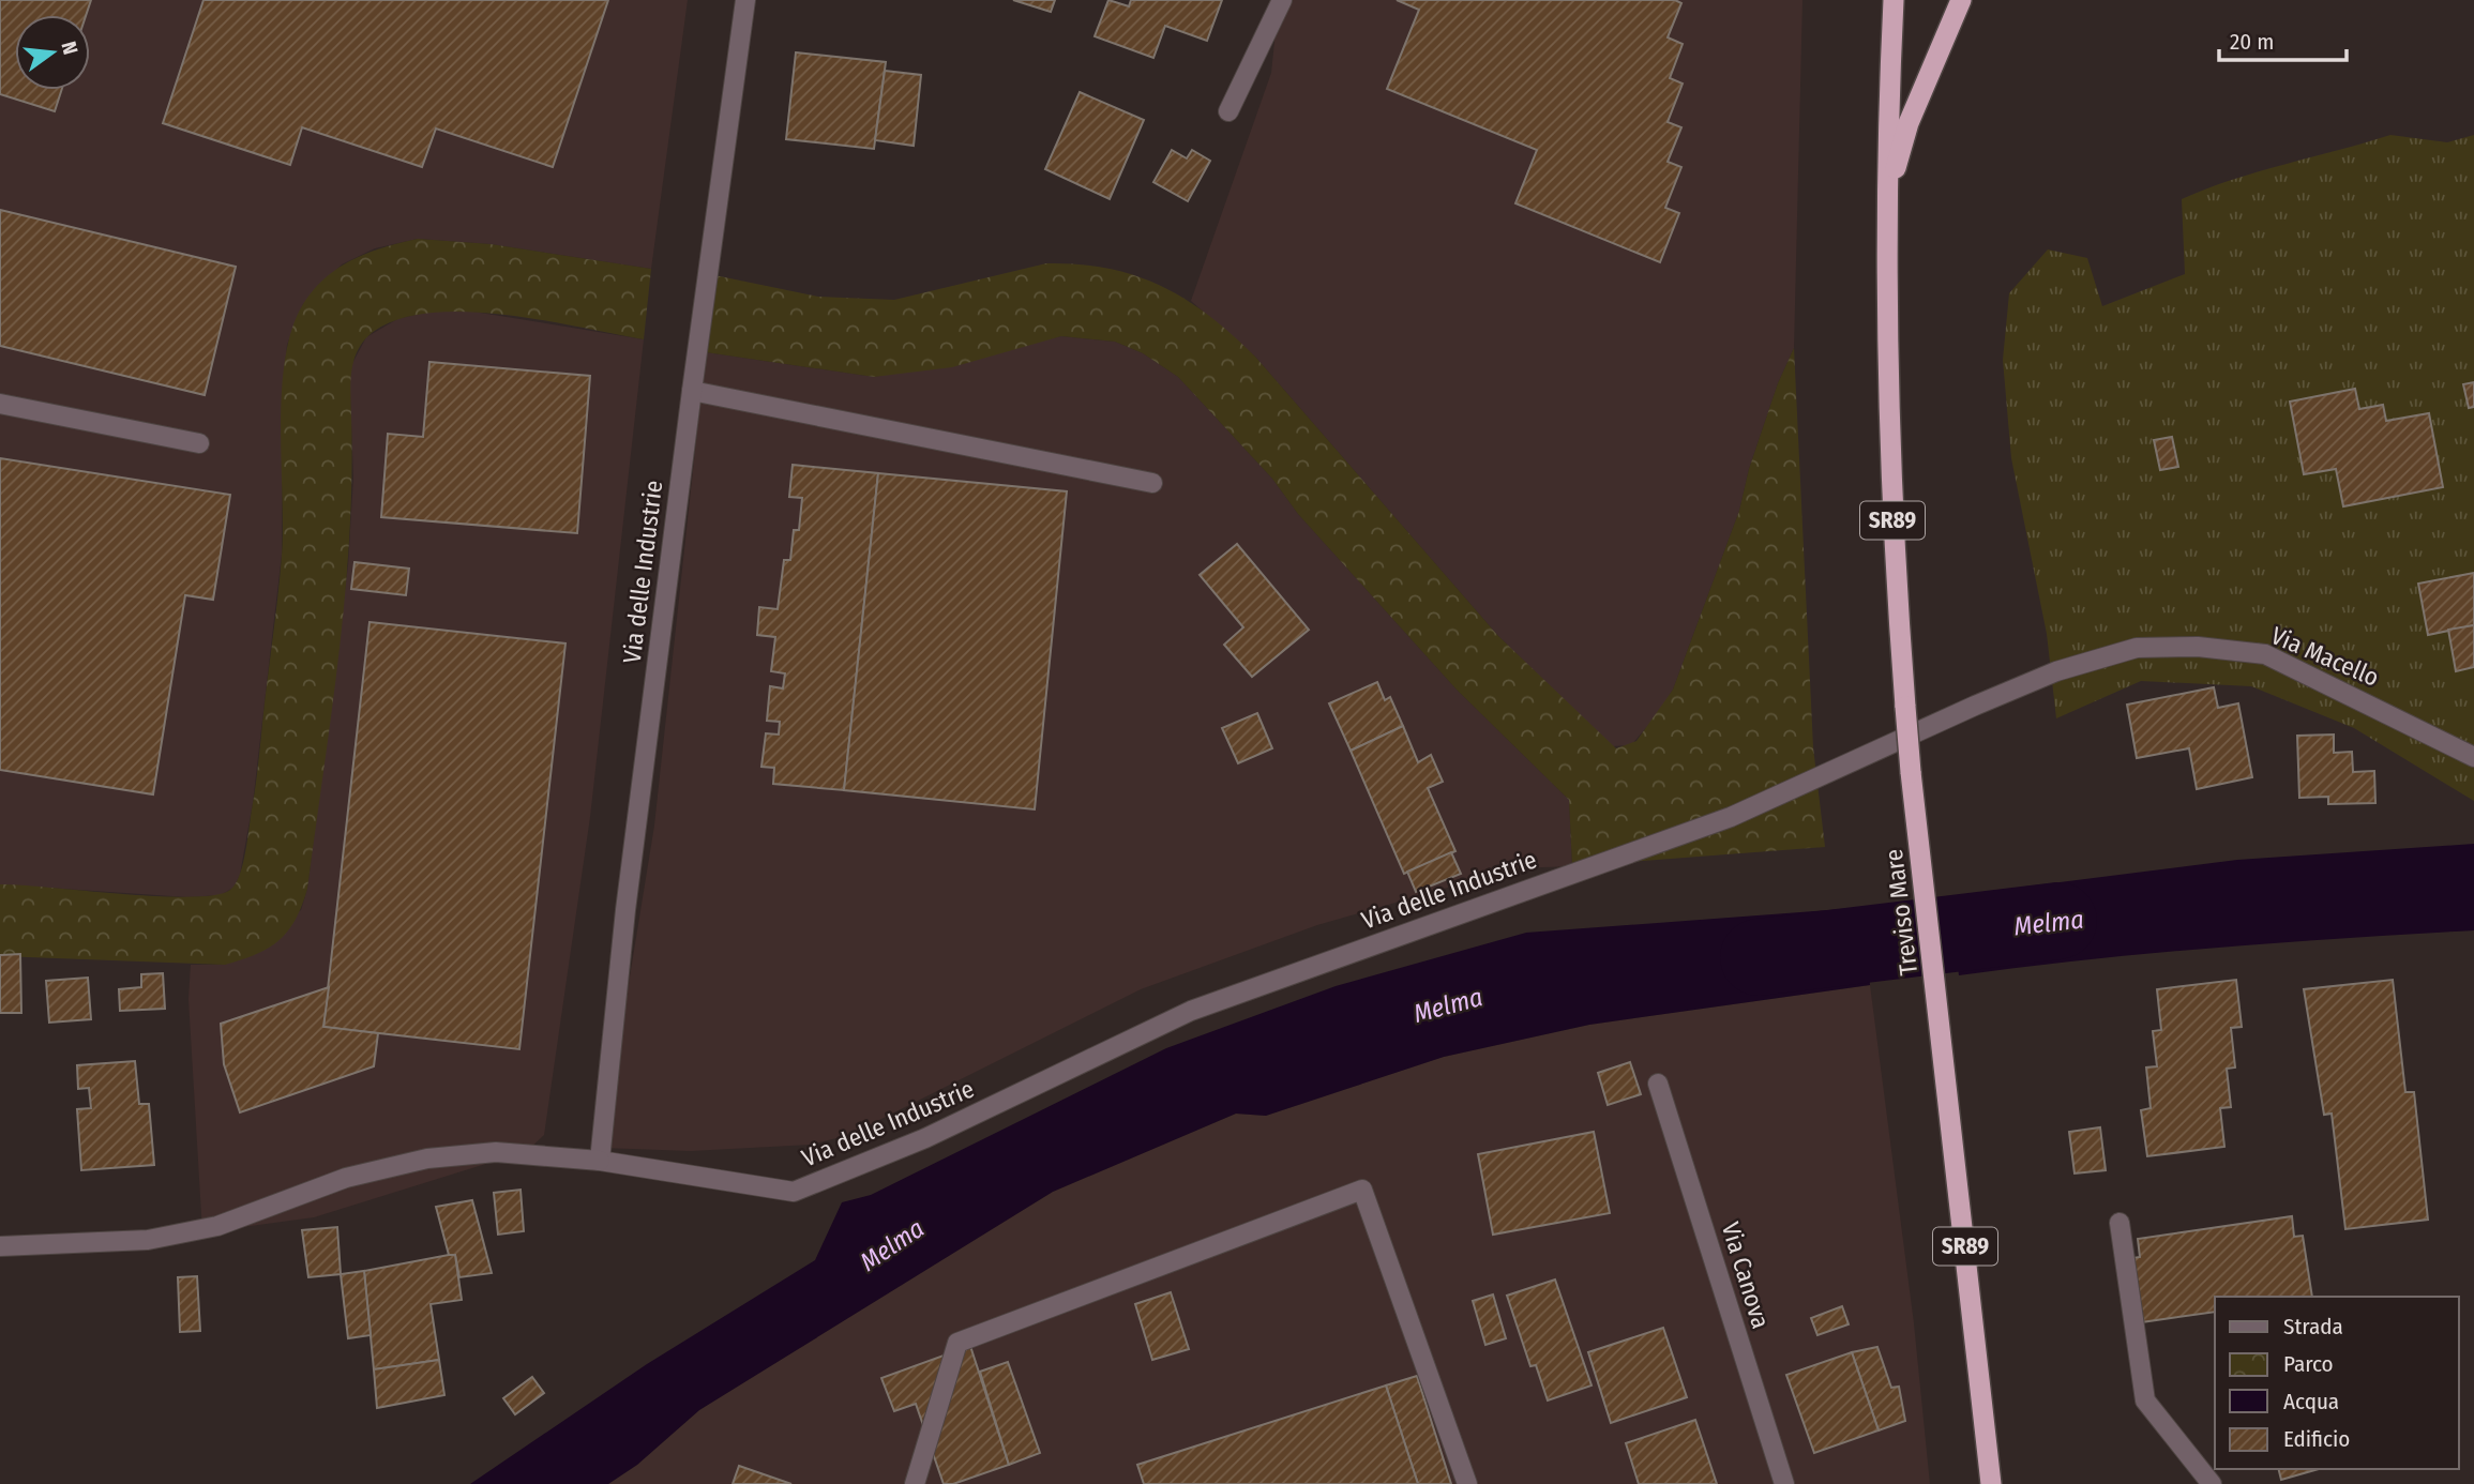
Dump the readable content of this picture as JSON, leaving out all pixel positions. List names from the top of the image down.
{
  "streets": {
    "highway": ["SR89", "Treviso Mare"],
    "street": ["Via delle Industrie", "Via Macello", "Via Canova"]
  },
  "crossings": [
    ["SR89", "Treviso Mare"],
    ["Via delle Industrie", "Via Macello"]
  ],
  "water": ["Melma"],
  "legend": [
    "Strada",
    "Parco",
    "Acqua",
    "Edificio"
  ],
  "scale_bar": "20 m",
  "north": "right"
}
